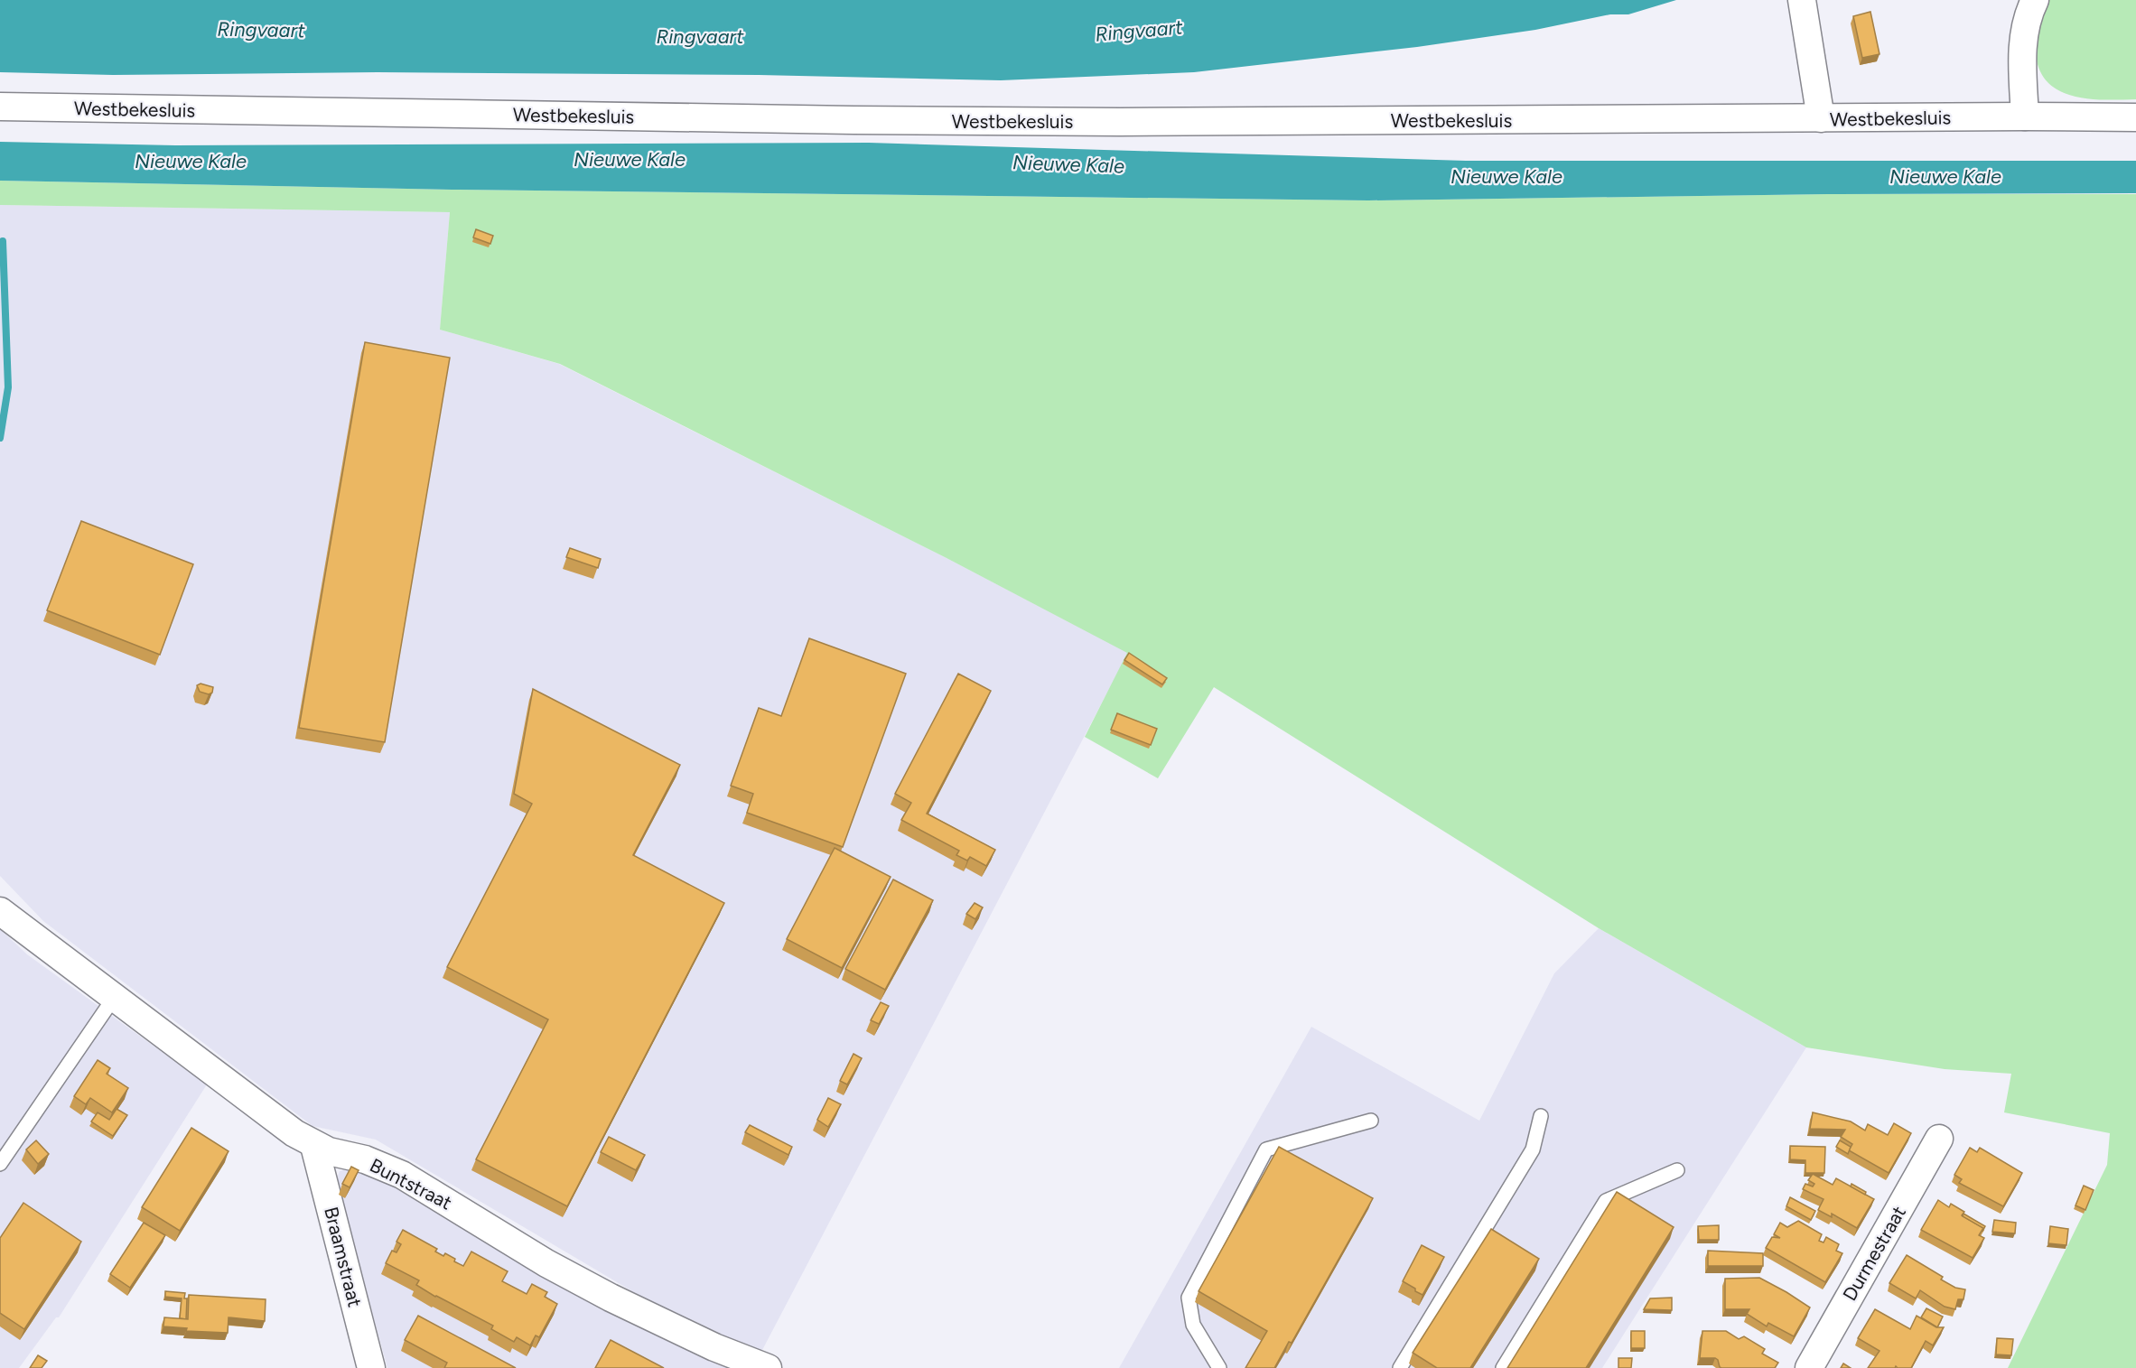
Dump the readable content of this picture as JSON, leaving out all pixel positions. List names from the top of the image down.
{
  "streets": {
    "street": [
      "Westbekesluis",
      "Buntstraat",
      "Durmestraat",
      "Braamstraat"
    ]
  },
  "crossings": [
    ["Buntstraat", "Braamstraat"]
  ],
  "water": ["Ringvaart", "Nieuwe Kale"]
}
